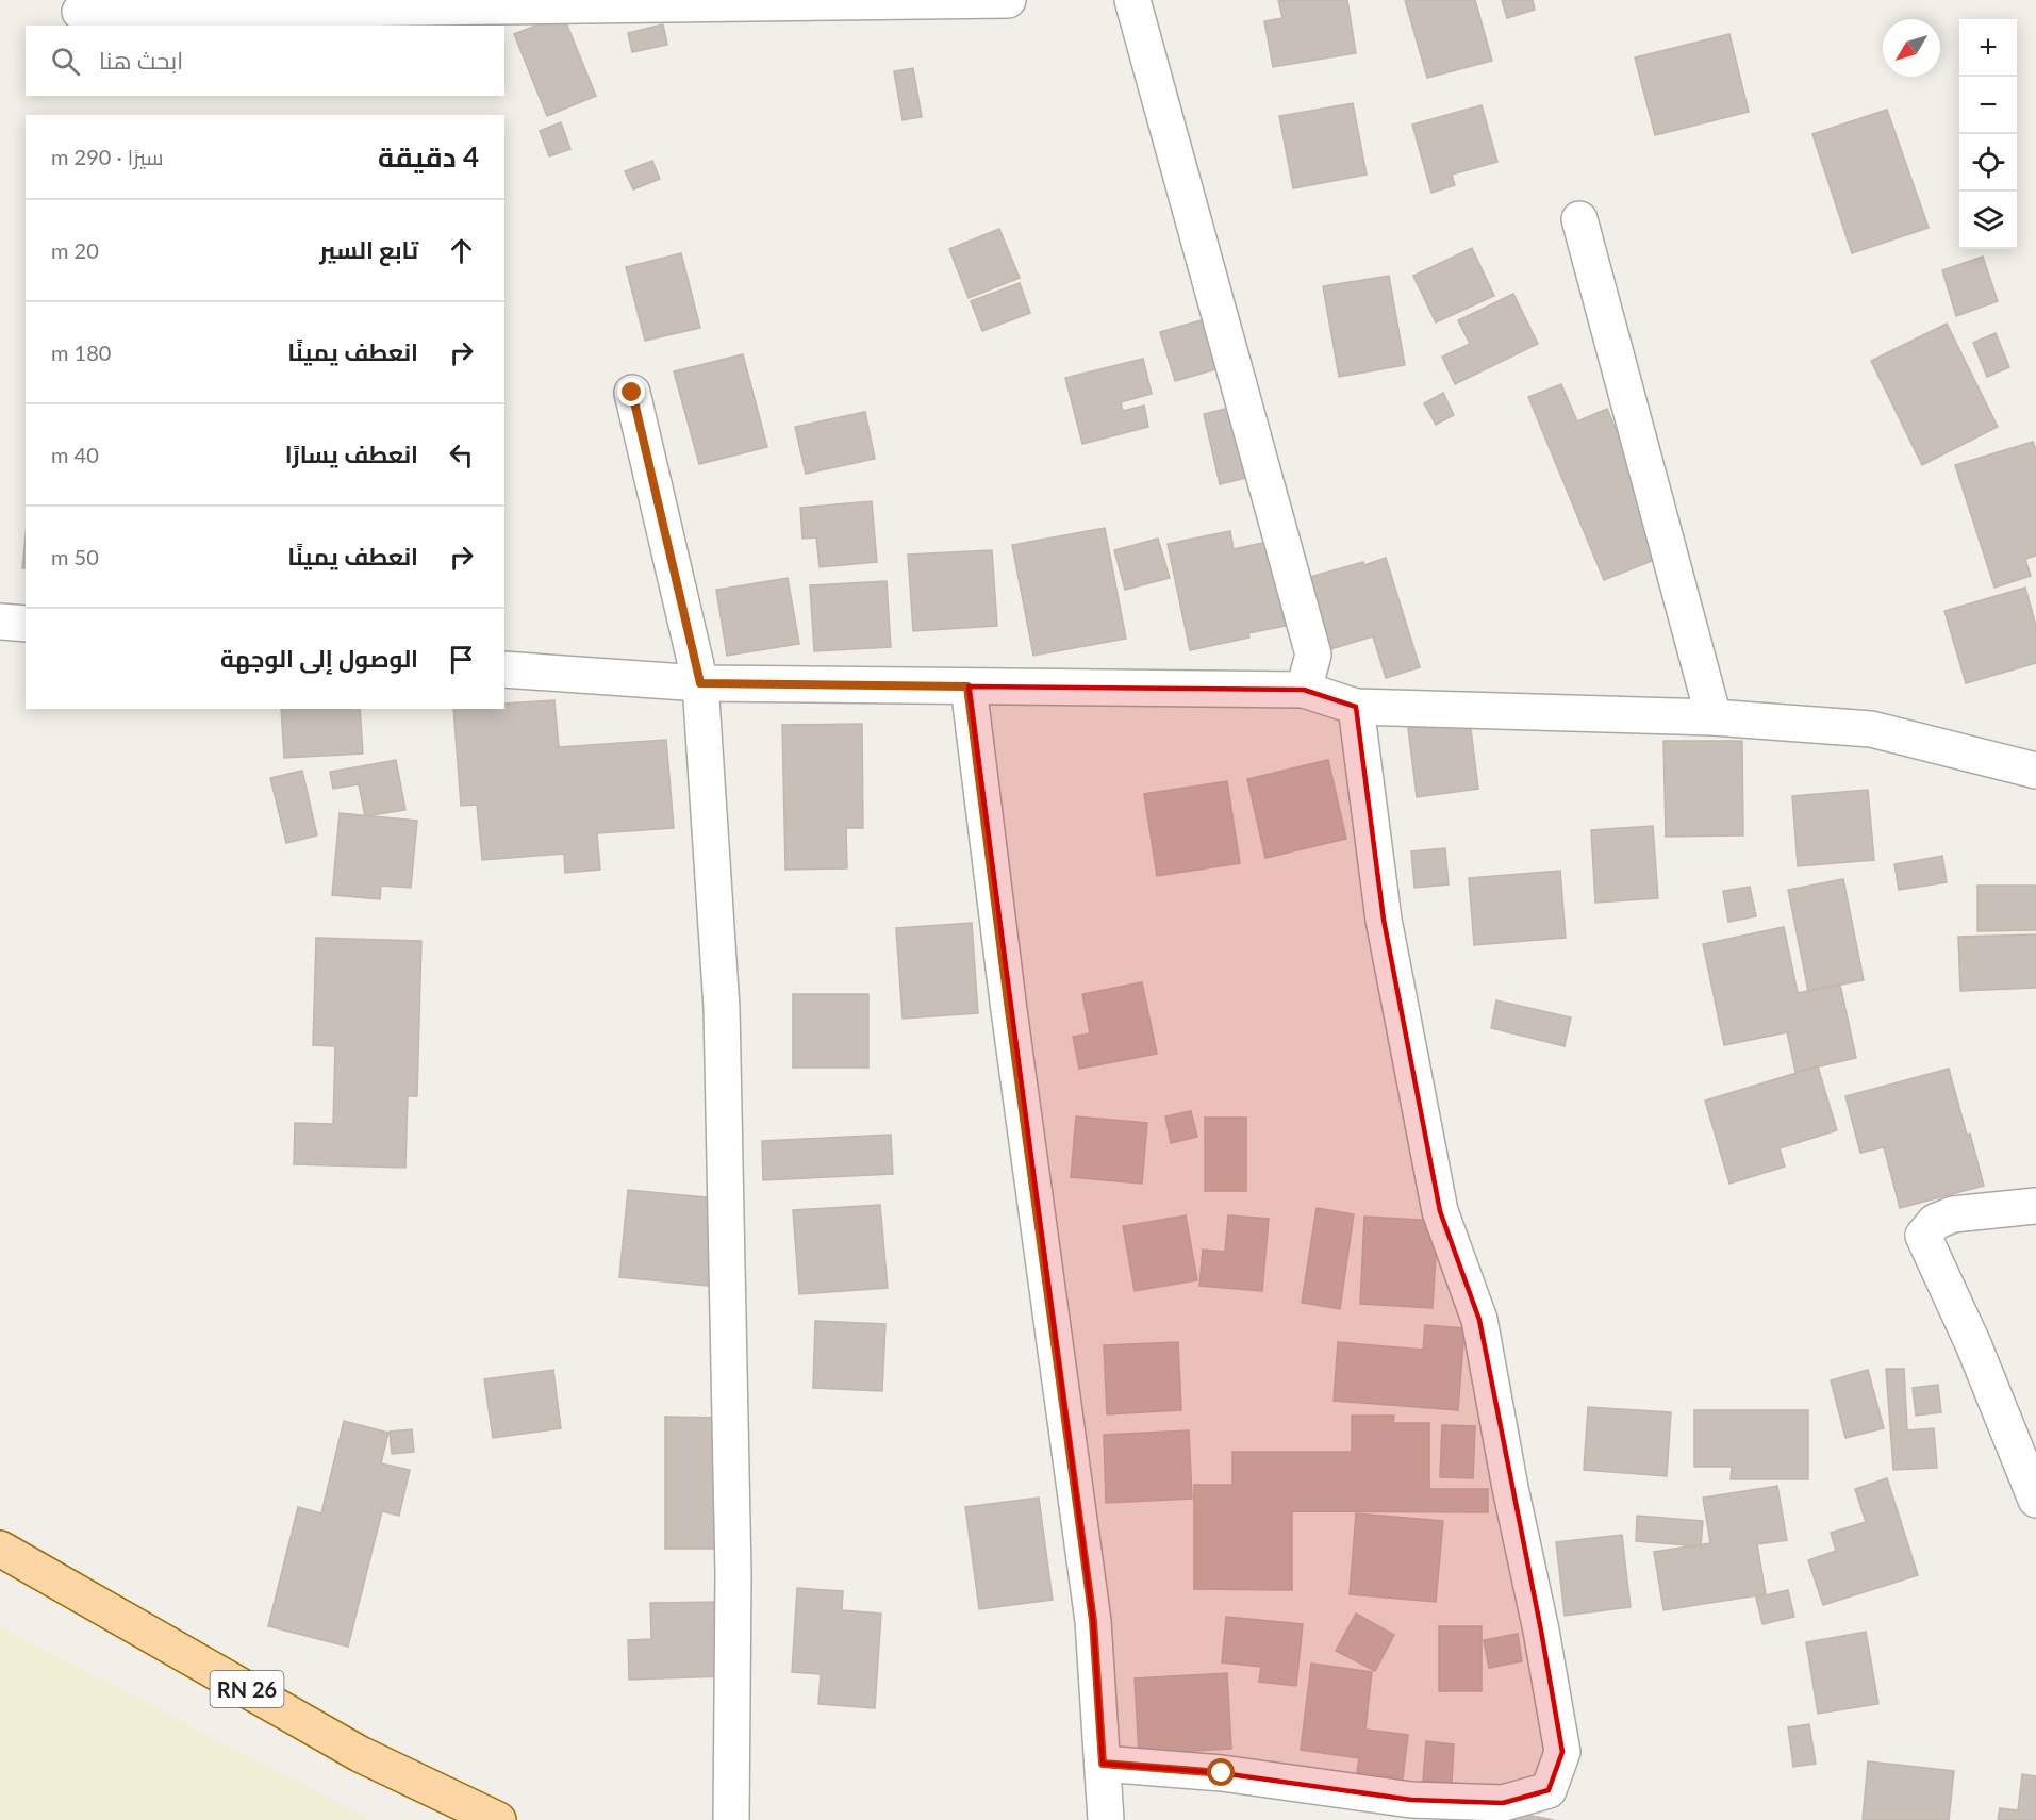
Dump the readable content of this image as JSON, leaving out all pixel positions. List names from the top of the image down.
{
  "streets": {
    "main road": ["RN 26"]
  },
  "north": "bottom left",
  "page": {
    "map_buttons": ["+", "−"],
    "search": "ابحث هنا",
    "heading": ["4 دقيقة", "سيرًا · 290 m"],
    "list": [
      ["تابع السير", "20 m"],
      ["انعطف يمينًا", "180 m"],
      ["انعطف يسارًا", "40 m"],
      ["انعطف يمينًا", "50 m"],
      "الوصول إلى الوجهة"
    ]
  }
}
